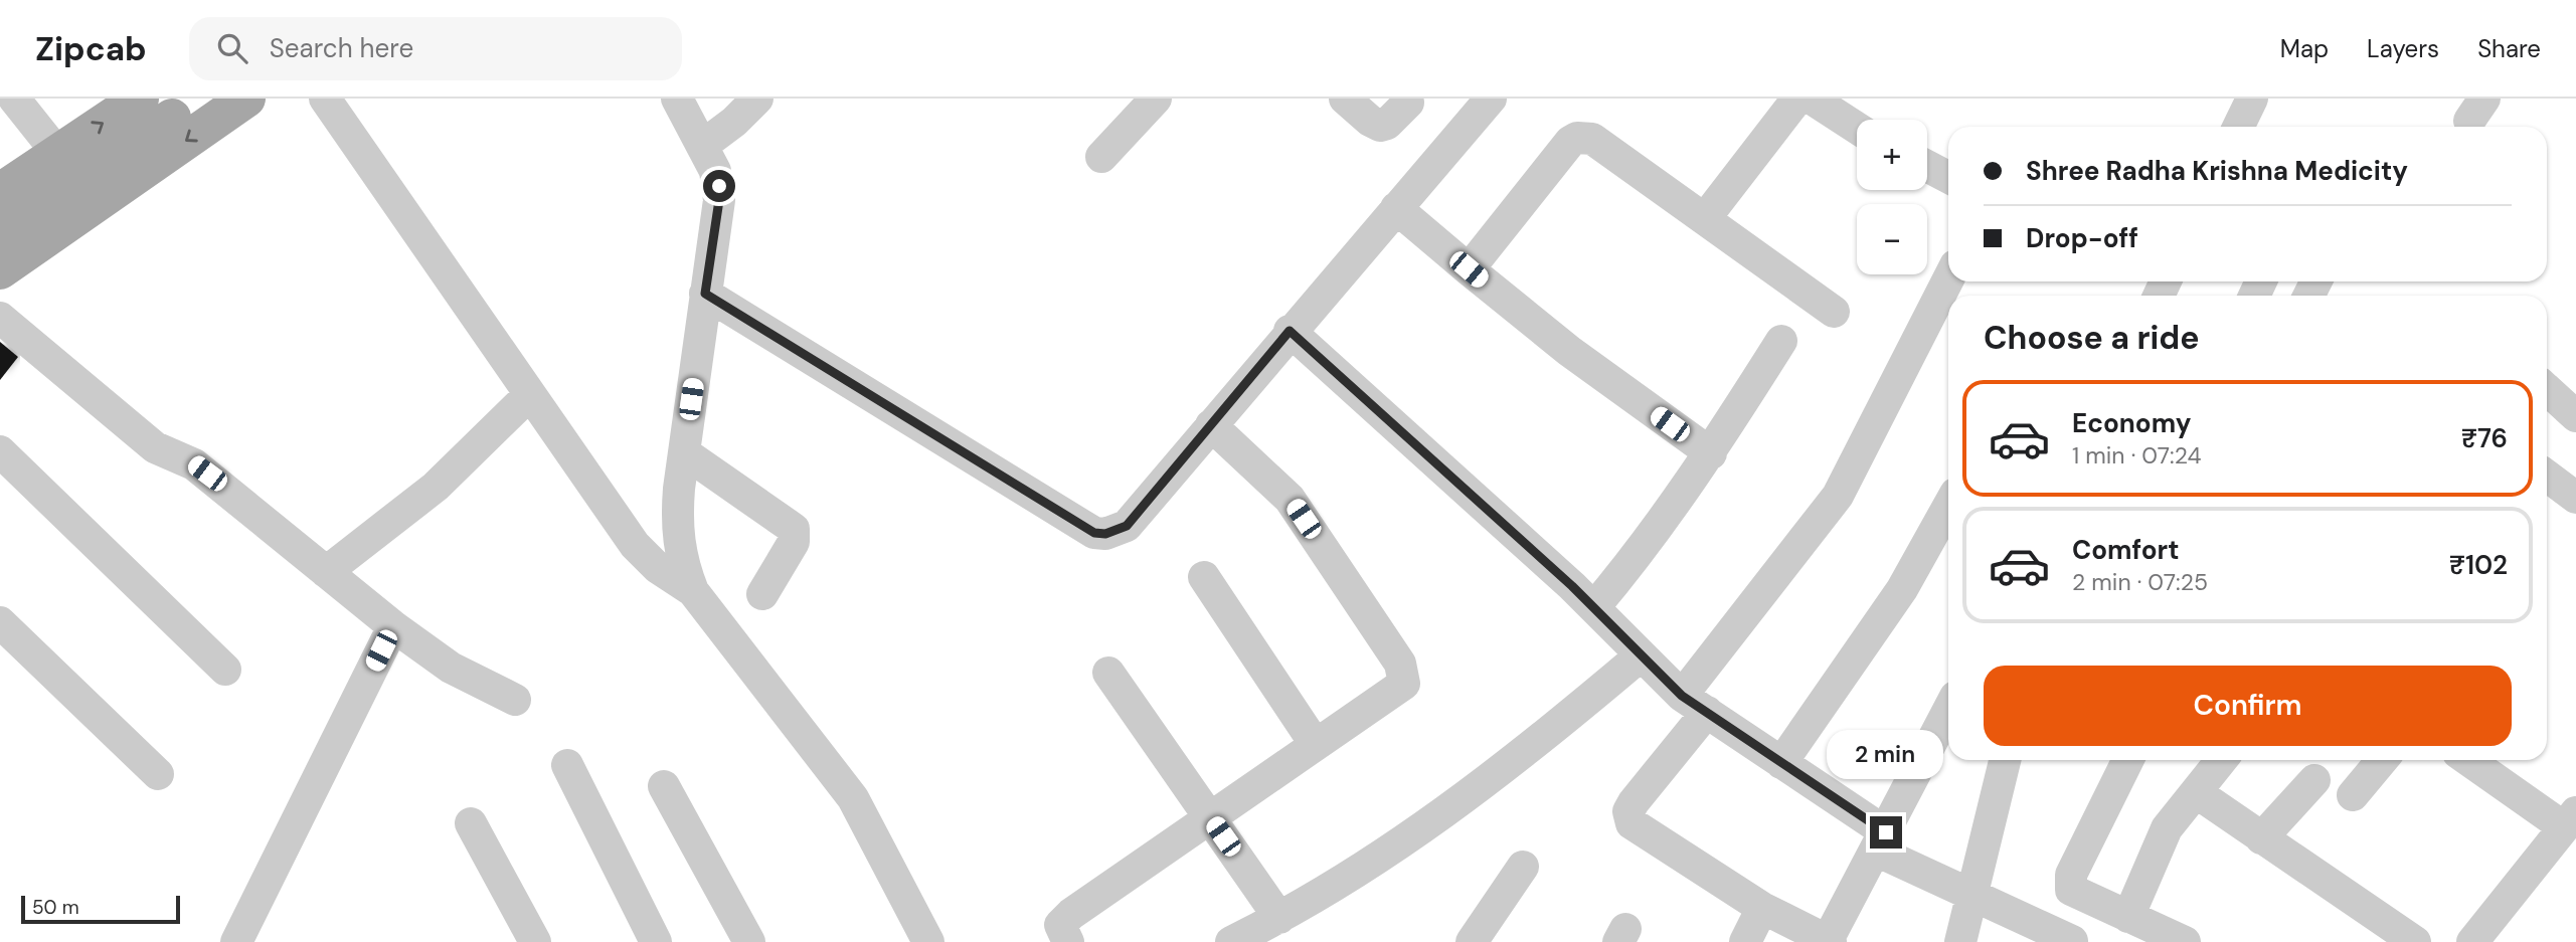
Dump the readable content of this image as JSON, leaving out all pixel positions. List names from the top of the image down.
{
  "scale_bar": "50 m",
  "page": {
    "header": "Zipcab",
    "search": "Search here",
    "nav": ["Map", "Layers", "Share"],
    "map_buttons": ["+", "−"],
    "banner": ["Shree Radha Krishna Medicity", "Drop-off"],
    "heading": "Choose a ride",
    "list": [
      {
        "name": "Economy",
        "note": "1 min · 07:24",
        "value": "₹76"
      },
      {
        "name": "Comfort",
        "note": "2 min · 07:25",
        "value": "₹102"
      }
    ],
    "buttons": "Confirm",
    "bubble": "2 min",
    "scale": "50 m"
  }
}
